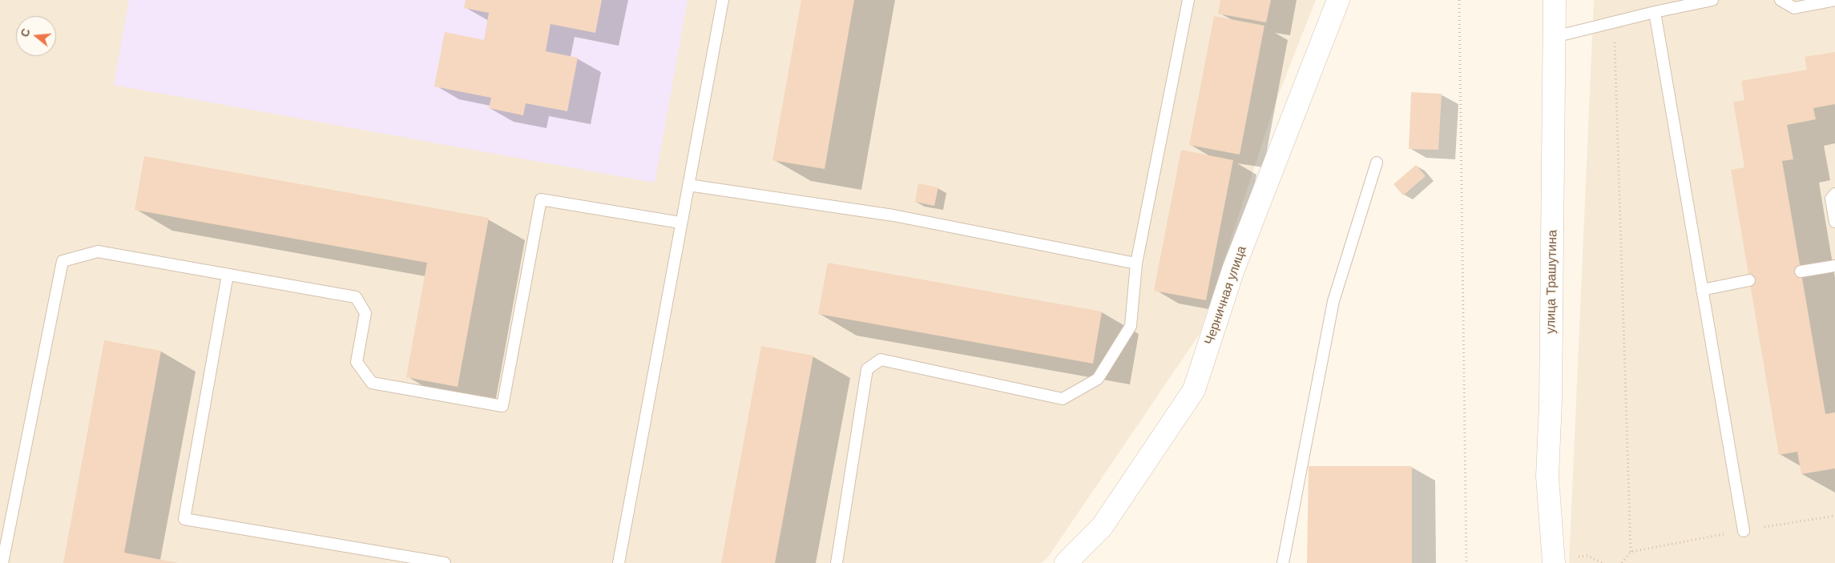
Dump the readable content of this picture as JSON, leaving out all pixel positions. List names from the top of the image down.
{
  "streets": {
    "street": ["улица Трашутина", "Черничная улица"]
  },
  "north": "left"
}
